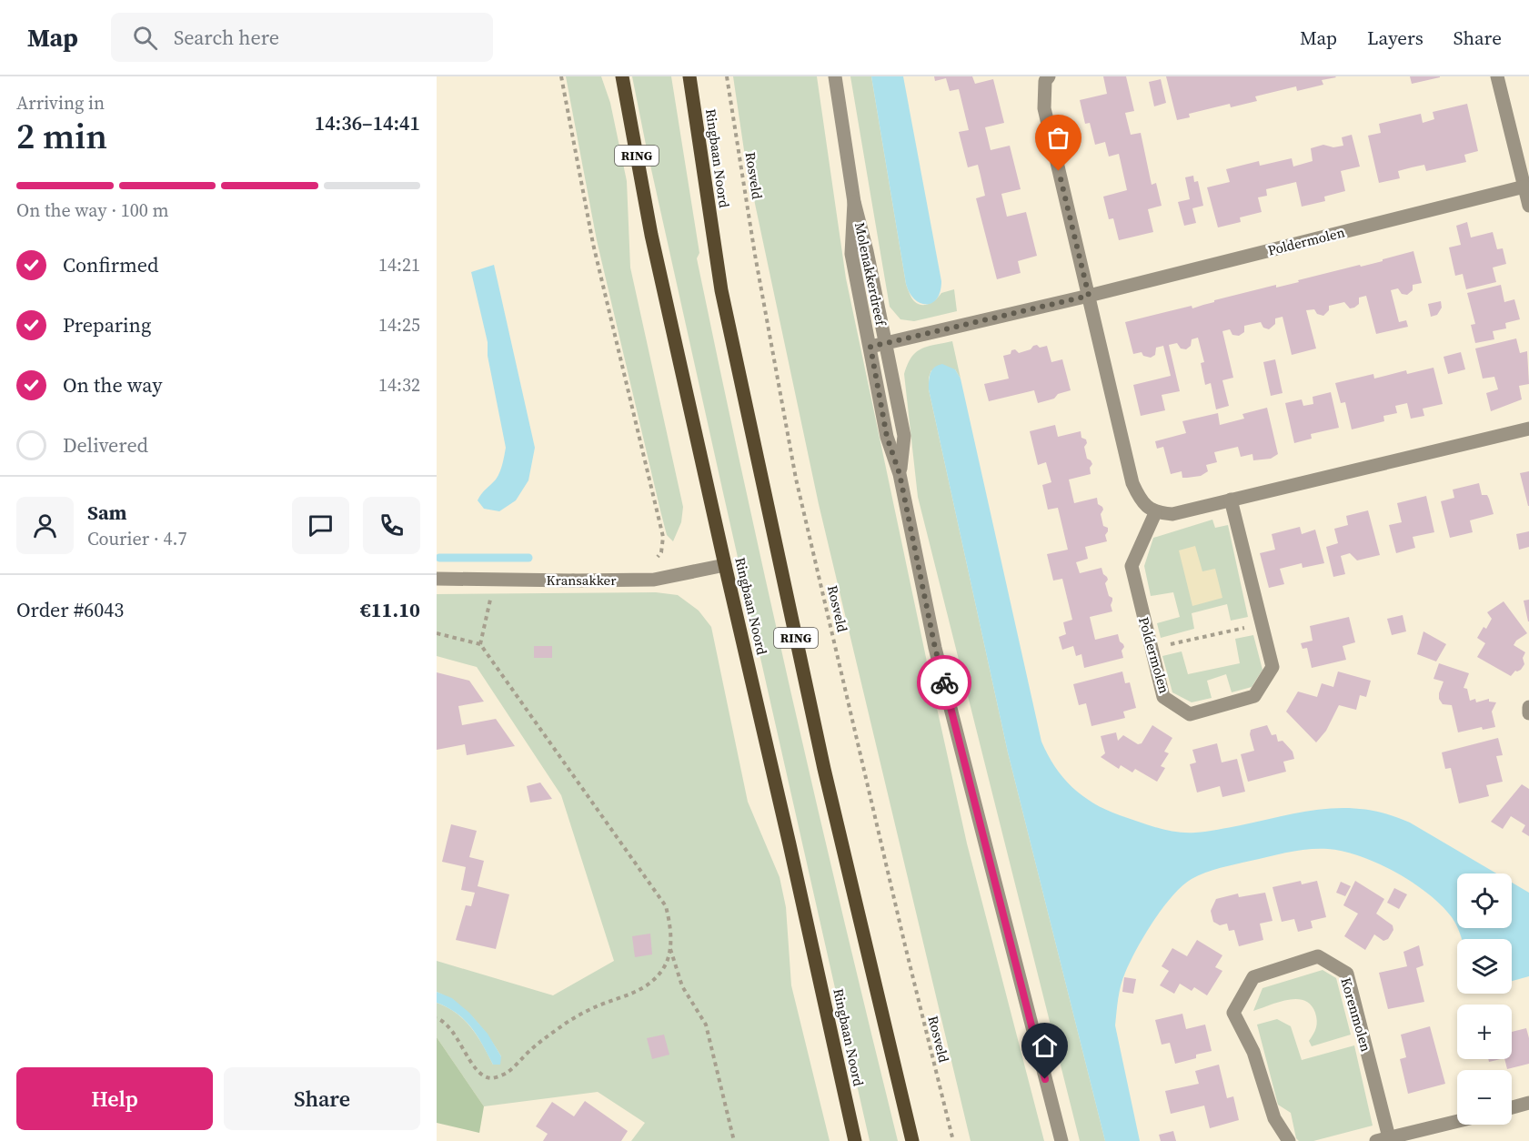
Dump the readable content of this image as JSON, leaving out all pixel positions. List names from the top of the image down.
{
  "streets": {
    "main road": ["RING", "Ringbaan Noord"],
    "street": [
      "Poldermolen",
      "Molenakkerdreef",
      "Kransakker",
      "Korenmolen"
    ],
    "path": ["Rosveld"]
  },
  "crossings": [
    ["Ringbaan Noord", "Kransakker"],
    ["Poldermolen", "Molenakkerdreef"]
  ],
  "page": {
    "header": "Map",
    "search": "Search here",
    "nav": ["Map", "Layers", "Share"],
    "heading": ["2 min", "Arriving in", "14:36–14:41"],
    "panel": [
      "Sam",
      "Courier · 4.7",
      "Order #6043",
      "€11.10"
    ],
    "bar": "On the way · 100 m",
    "list": [
      ["Confirmed", "14:21"],
      ["Preparing", "14:25"],
      ["On the way", "14:32"],
      "Delivered"
    ],
    "map_buttons": ["+", "−"],
    "buttons": ["Help", "Share"]
  }
}
